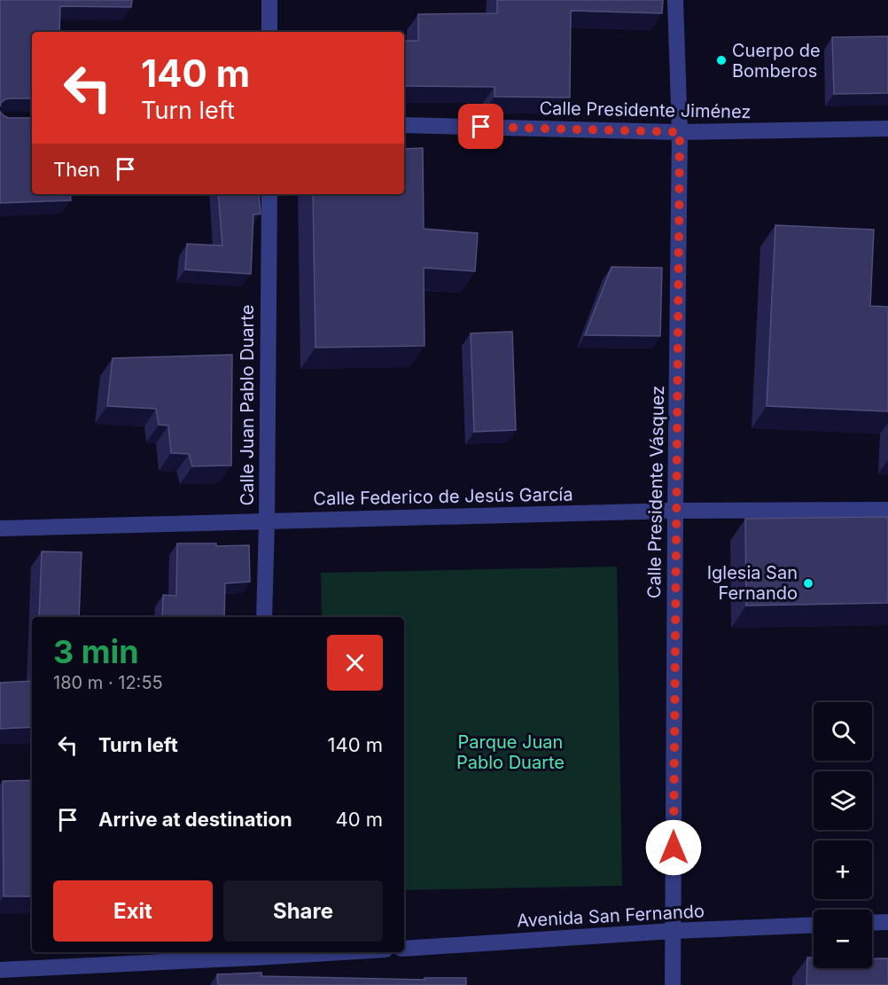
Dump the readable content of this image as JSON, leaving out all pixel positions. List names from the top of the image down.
{
  "streets": {
    "street": [
      "Calle Presidente Jiménez",
      "Calle Juan Pablo Duarte",
      "Calle Presidente Vásquez",
      "Calle Federico de Jesús García",
      "Avenida San Fernando"
    ]
  },
  "crossings": [
    ["Calle Presidente Jiménez", "Calle Presidente Vásquez"],
    ["Calle Juan Pablo Duarte", "Calle Federico de Jesús García"],
    ["Calle Presidente Vásquez", "Calle Federico de Jesús García"],
    ["Calle Presidente Vásquez", "Avenida San Fernando"]
  ],
  "parks": ["Parque Juan Pablo Duarte"],
  "places": ["Cuerpo de Bomberos", "Iglesia San Fernando"],
  "page": {
    "turn": ["140 m", "Turn left"],
    "then": "Then",
    "heading": ["3 min", "180 m · 12:55"],
    "map_buttons": ["+", "−"],
    "list": [
      {
        "name": "Turn left",
        "value": "140 m"
      },
      {
        "name": "Arrive at destination",
        "value": "40 m"
      }
    ],
    "buttons": ["Exit", "Share"]
  }
}
